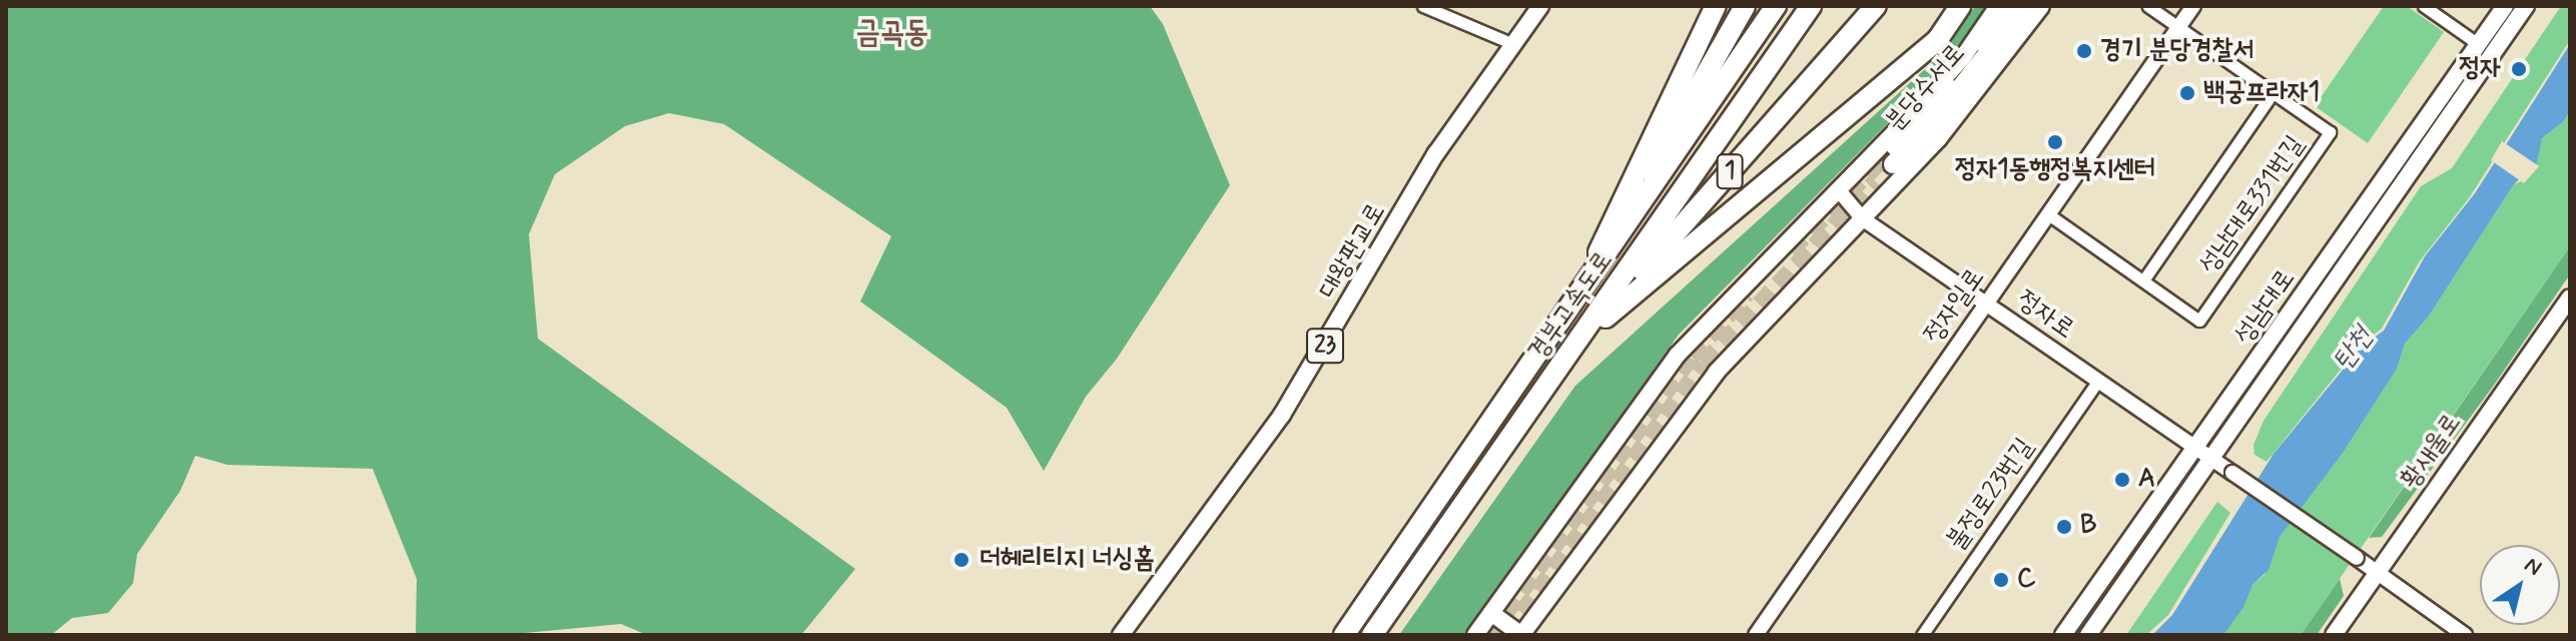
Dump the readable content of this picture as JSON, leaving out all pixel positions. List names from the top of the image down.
{
  "streets": {
    "highway": ["분당수서로", "1", "경부고속도로"],
    "main road": [
      "대왕판교로",
      "성남대로",
      "23",
      "황새울로"
    ],
    "street": [
      "성남대로331번길",
      "정자일로",
      "정자로",
      "불정로23번길"
    ]
  },
  "crossings": [
    ["1", "경부고속도로"],
    ["성남대로331번길", "정자일로"],
    ["정자일로", "정자로"],
    ["성남대로", "정자로"],
    ["정자로", "황새울로"],
    ["정자로", "불정로23번길"]
  ],
  "districts": ["금곡동"],
  "water": ["탄천"],
  "places": [
    "경기 분당경찰서",
    "정자",
    "백궁프라자1",
    "정자1동행정복지센터",
    "A",
    "B",
    "더헤리티지 너싱홈",
    "C"
  ],
  "north": "top right"
}
